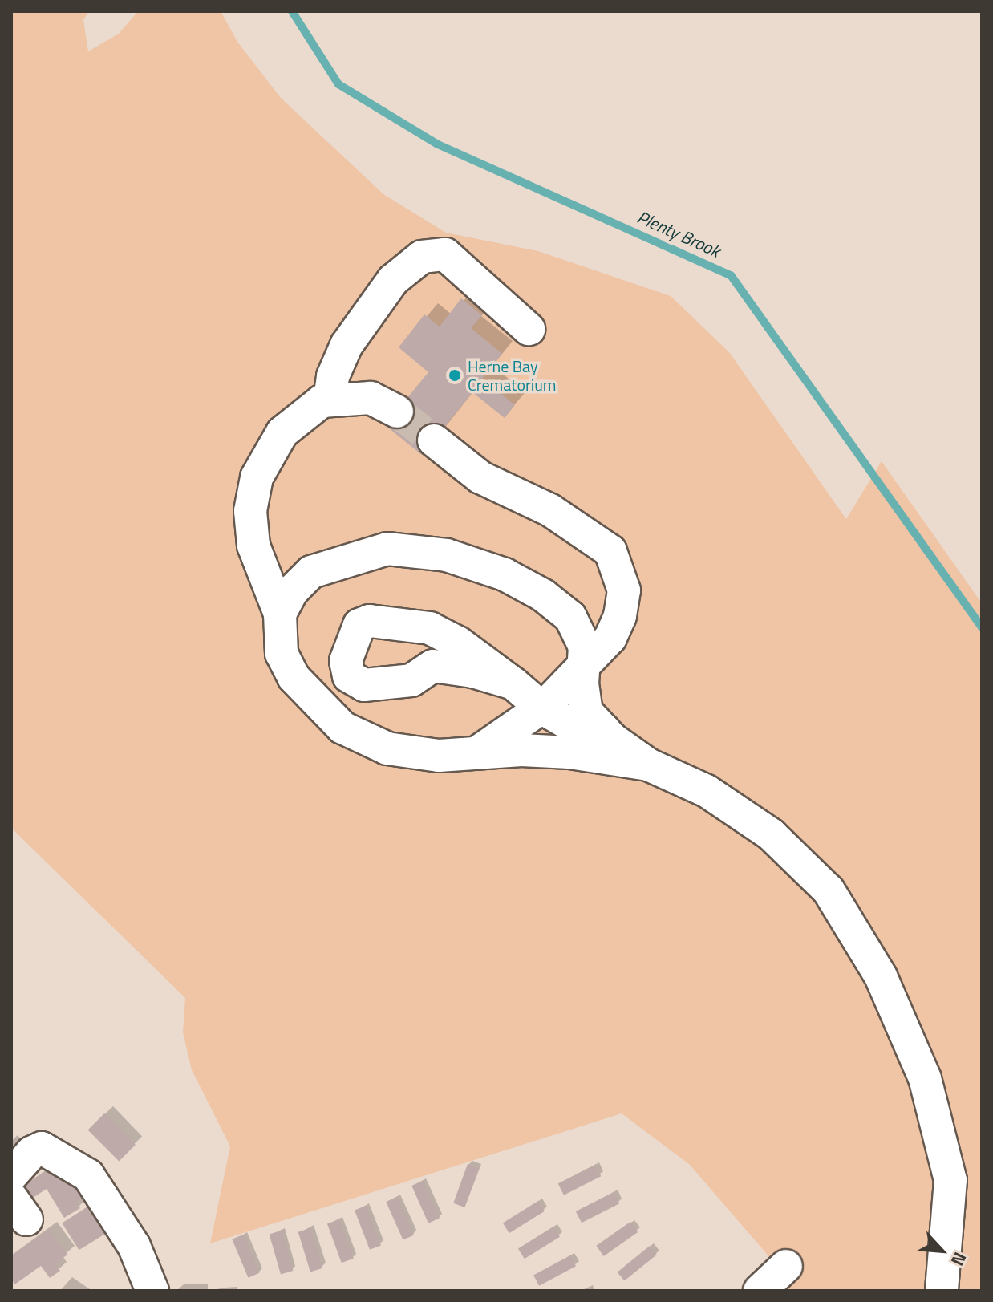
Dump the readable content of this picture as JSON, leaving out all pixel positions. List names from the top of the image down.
{
  "water": ["Plenty Brook"],
  "places": ["Herne Bay Crematorium"],
  "north": "bottom right"
}
